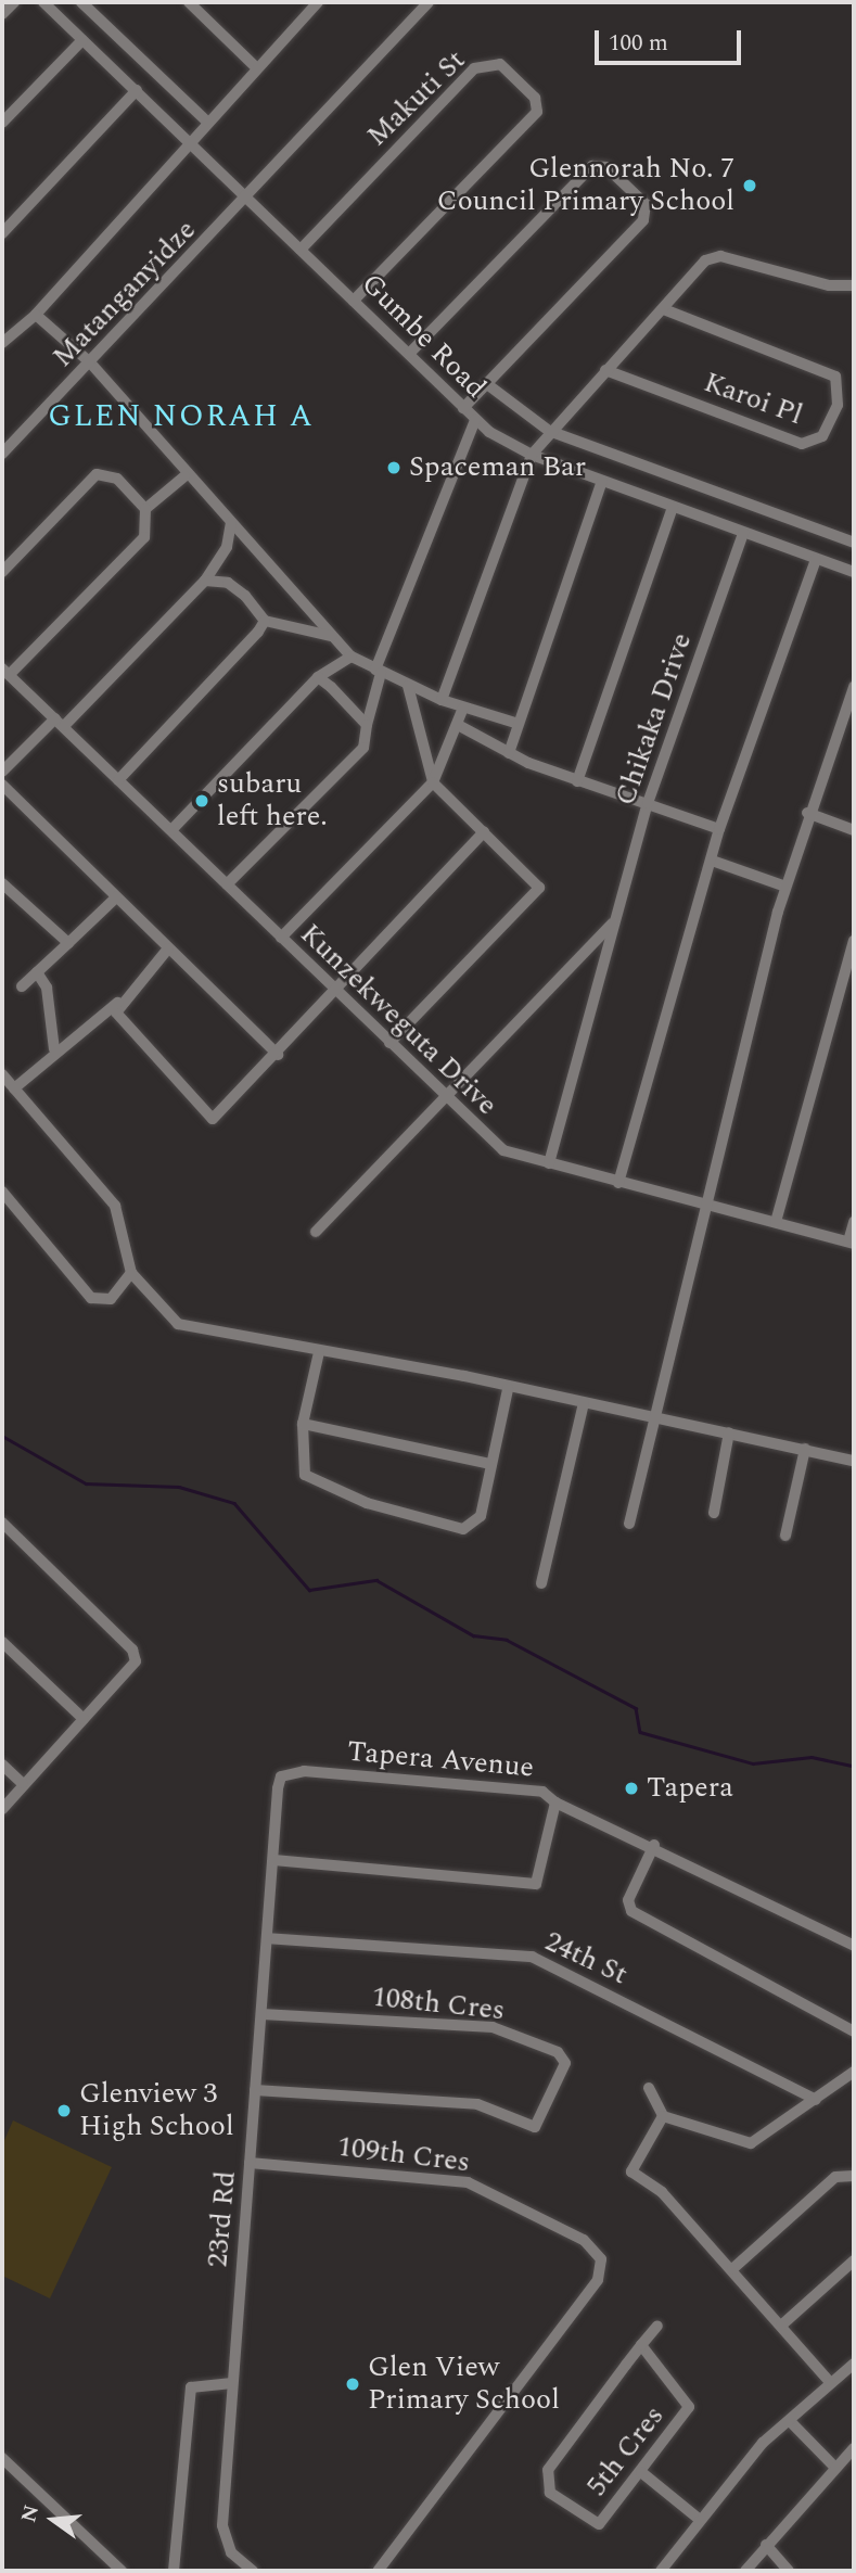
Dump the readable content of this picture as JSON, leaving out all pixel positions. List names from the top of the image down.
{
  "streets": {
    "street": [
      "Makuti St",
      "Matanganyidze",
      "Gumbe Road",
      "Karoi Pl",
      "Chikaka Drive",
      "Kunzekweguta Drive",
      "Tapera Avenue",
      "24th St",
      "108th Cres",
      "109th Cres",
      "23rd Rd",
      "5th Cres"
    ]
  },
  "crossings": [
    ["Makuti St", "Gumbe Road"],
    ["Matanganyidze", "Gumbe Road"],
    ["Gumbe Road", "Chikaka Drive"],
    ["Chikaka Drive", "Kunzekweguta Drive"],
    ["Tapera Avenue", "23rd Rd"],
    ["24th St", "23rd Rd"],
    ["108th Cres", "23rd Rd"],
    ["109th Cres", "23rd Rd"]
  ],
  "districts": ["GLEN NORAH A"],
  "places": [
    "Glennorah No. 7 Council Primary School",
    "Spaceman Bar",
    "subaru left here.",
    "Tapera",
    "Glenview 3 High School",
    "Glen View Primary School"
  ],
  "scale_bar": "100 m",
  "north": "left"
}
